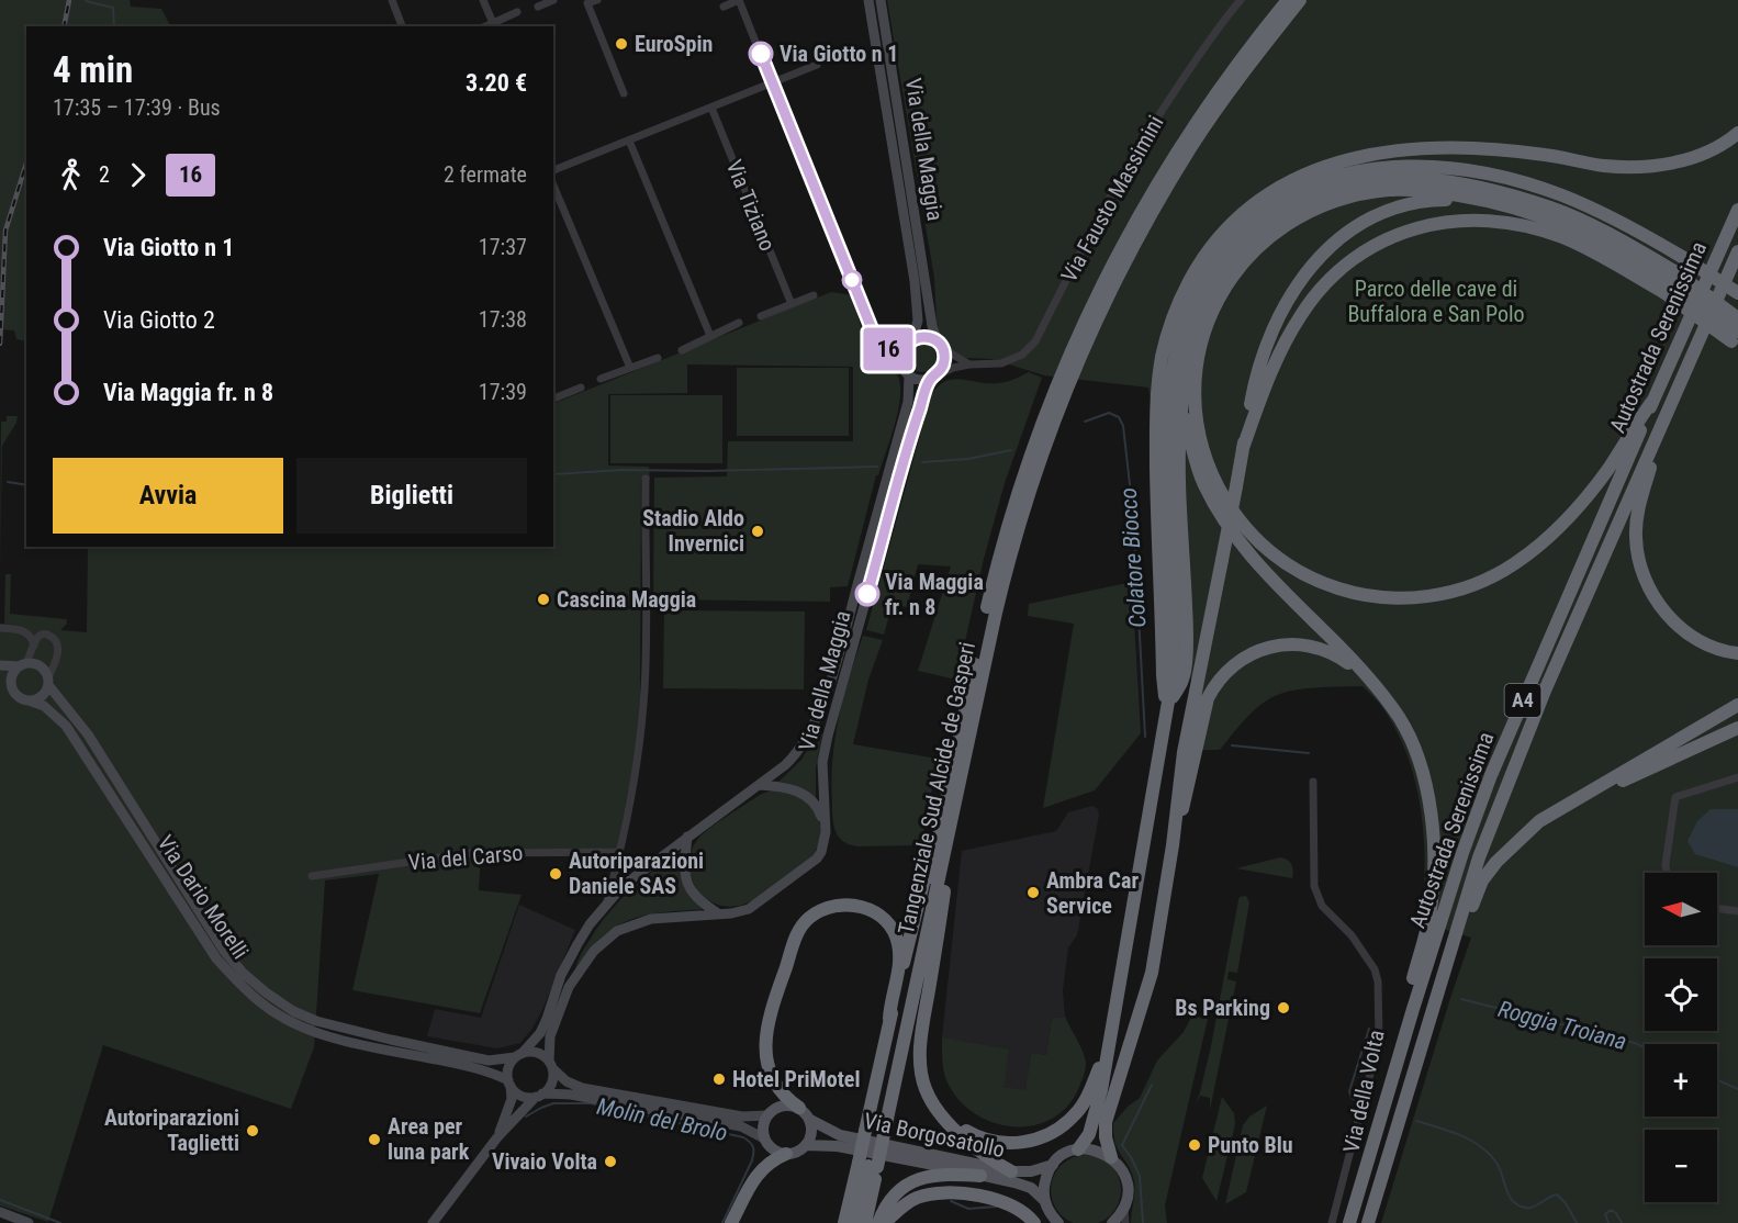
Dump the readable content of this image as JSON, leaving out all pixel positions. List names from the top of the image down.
{
  "streets": {
    "highway": ["Autostrada Serenissima", "A4", "Tangenziale Sud Alcide de Gasperi"],
    "main road": ["Via Borgosatollo"],
    "street": [
      "Via della Maggia",
      "Via Fausto Massimini",
      "Via Tiziano",
      "Via del Carso",
      "Via Dario Morelli",
      "Via della Volta"
    ]
  },
  "crossings": [
    ["Via della Maggia", "Via Fausto Massimini"]
  ],
  "water": ["Colatore Biocco", "Roggia Troiana", "Molin del Brolo"],
  "parks": ["Parco delle cave di Buffalora e San Polo"],
  "places": [
    "EuroSpin",
    "Via Giotto n 1",
    "Stadio Aldo Invernici",
    "Via Maggia fr. n 8",
    "Cascina Maggia",
    "Autoriparazioni Daniele SAS",
    "Ambra Car Service",
    "Bs Parking",
    "Hotel PriMotel",
    "Autoriparazioni Taglietti",
    "Area per luna park",
    "Punto Blu",
    "Vivaio Volta"
  ],
  "lines": ["bus line 16"],
  "north": "left",
  "page": {
    "on_map": "16",
    "heading": ["4 min", "17:35 – 17:39 · Bus", "3.20 €"],
    "legs": ["2", "16", "2 fermate"],
    "list": [
      {
        "name": "Via Giotto n 1",
        "value": "17:37"
      },
      {
        "name": "Via Giotto 2",
        "value": "17:38"
      },
      {
        "name": "Via Maggia fr. n 8",
        "value": "17:39"
      }
    ],
    "buttons": ["Avvia", "Biglietti"],
    "map_buttons": ["+", "−"]
  }
}
